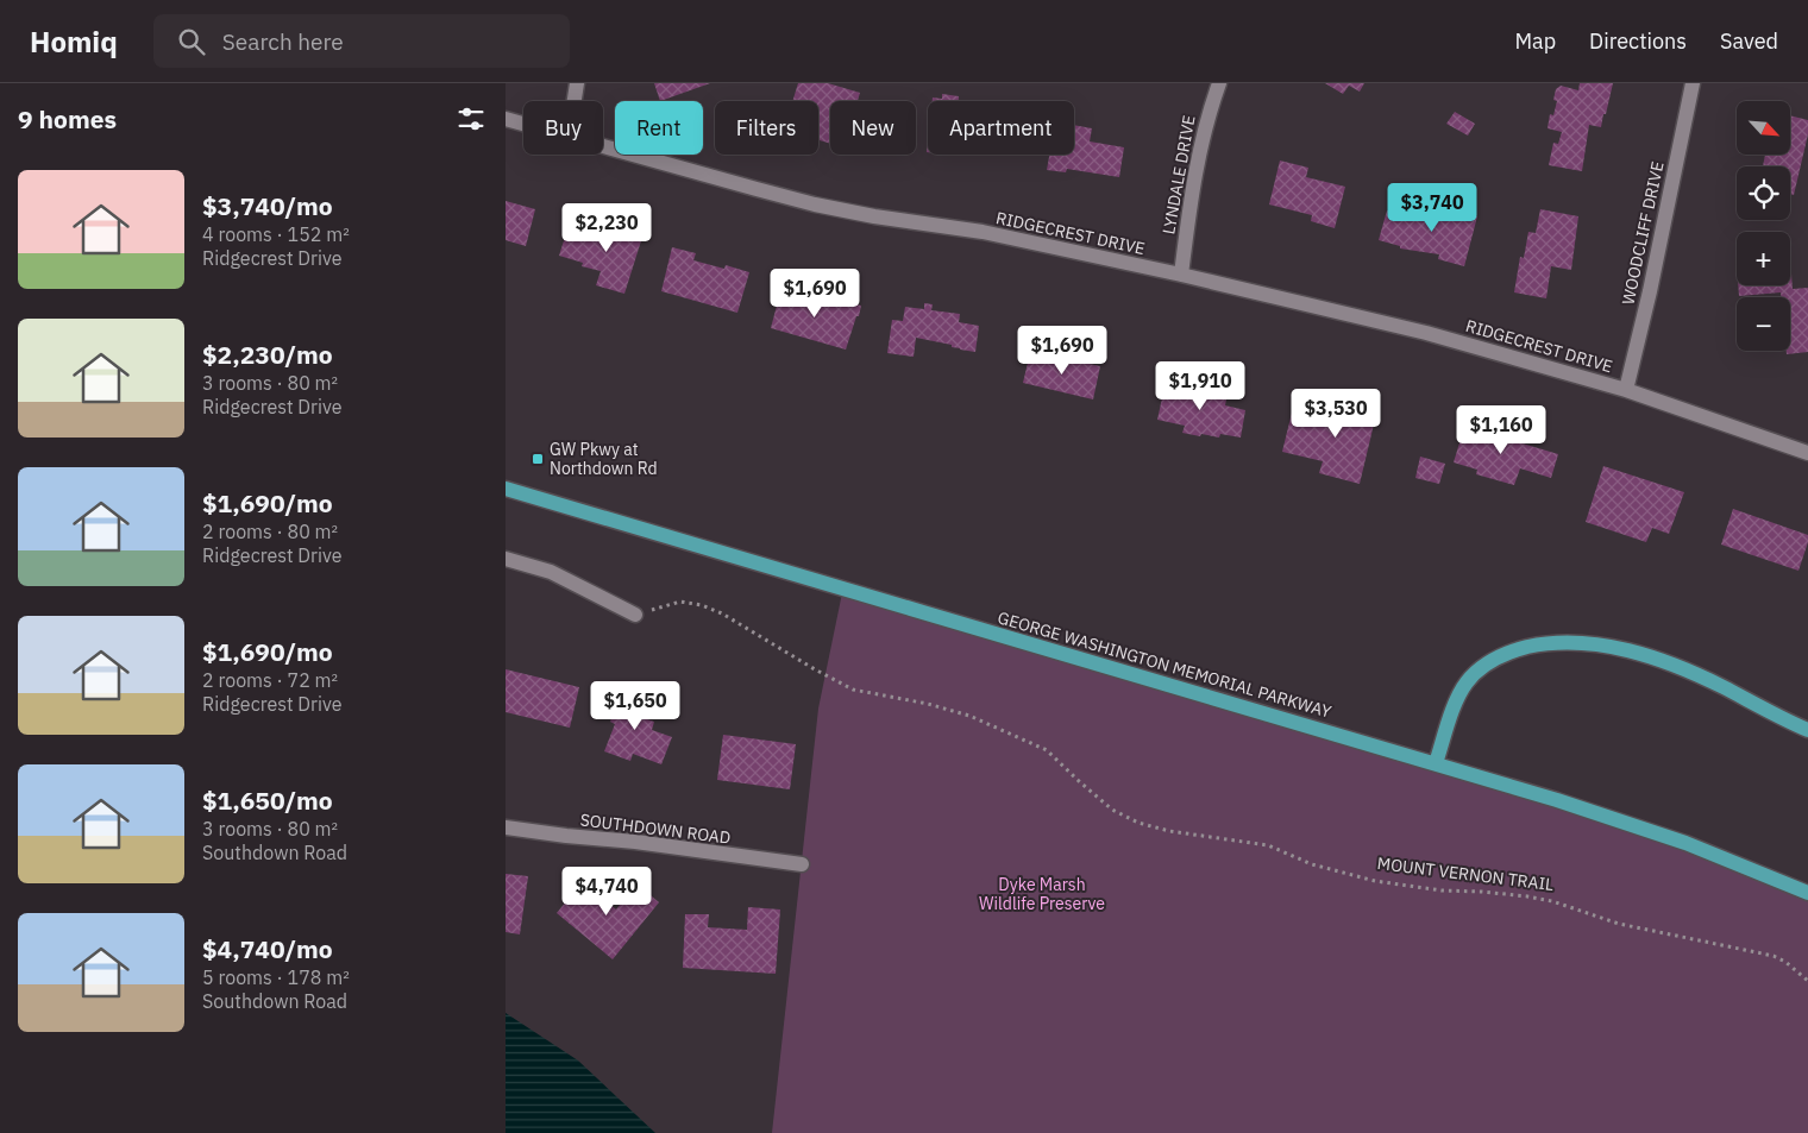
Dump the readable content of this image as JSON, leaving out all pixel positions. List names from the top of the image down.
{
  "streets": {
    "main road": ["GEORGE WASHINGTON MEMORIAL PARKWAY"],
    "street": [
      "LYNDALE DRIVE",
      "RIDGECREST DRIVE",
      "WOODCLIFF DRIVE",
      "SOUTHDOWN ROAD"
    ],
    "path": ["MOUNT VERNON TRAIL"]
  },
  "crossings": [
    ["LYNDALE DRIVE", "RIDGECREST DRIVE"],
    ["RIDGECREST DRIVE", "WOODCLIFF DRIVE"]
  ],
  "parks": ["Dyke Marsh Wildlife Preserve"],
  "places": {
    "transit": ["GW Pkwy at Northdown Rd"]
  },
  "north": "bottom right",
  "page": {
    "header": "Homiq",
    "search": "Search here",
    "nav": ["Map", "Directions", "Saved"],
    "heading": "9 homes",
    "map_buttons": ["+", "−"],
    "chip": [
      "Buy",
      "Rent",
      "Filters",
      "New",
      "Apartment"
    ],
    "list": [
      {
        "name": "$3,740/mo",
        "note": "4 rooms · 152 m² · Ridgecrest Drive"
      },
      {
        "name": "$2,230/mo",
        "note": "3 rooms · 80 m² · Ridgecrest Drive"
      },
      {
        "name": "$1,690/mo",
        "note": "2 rooms · 80 m² · Ridgecrest Drive"
      },
      {
        "name": "$1,690/mo",
        "note": "2 rooms · 72 m² · Ridgecrest Drive"
      },
      {
        "name": "$1,650/mo",
        "note": "3 rooms · 80 m² · Southdown Road"
      },
      {
        "name": "$4,740/mo",
        "note": "5 rooms · 178 m² · Southdown Road"
      }
    ],
    "price": [
      "$3,740",
      "$2,230",
      "$1,690",
      "$1,690",
      "$1,910",
      "$3,530",
      "$1,160",
      "$1,650",
      "$4,740"
    ]
  }
}
